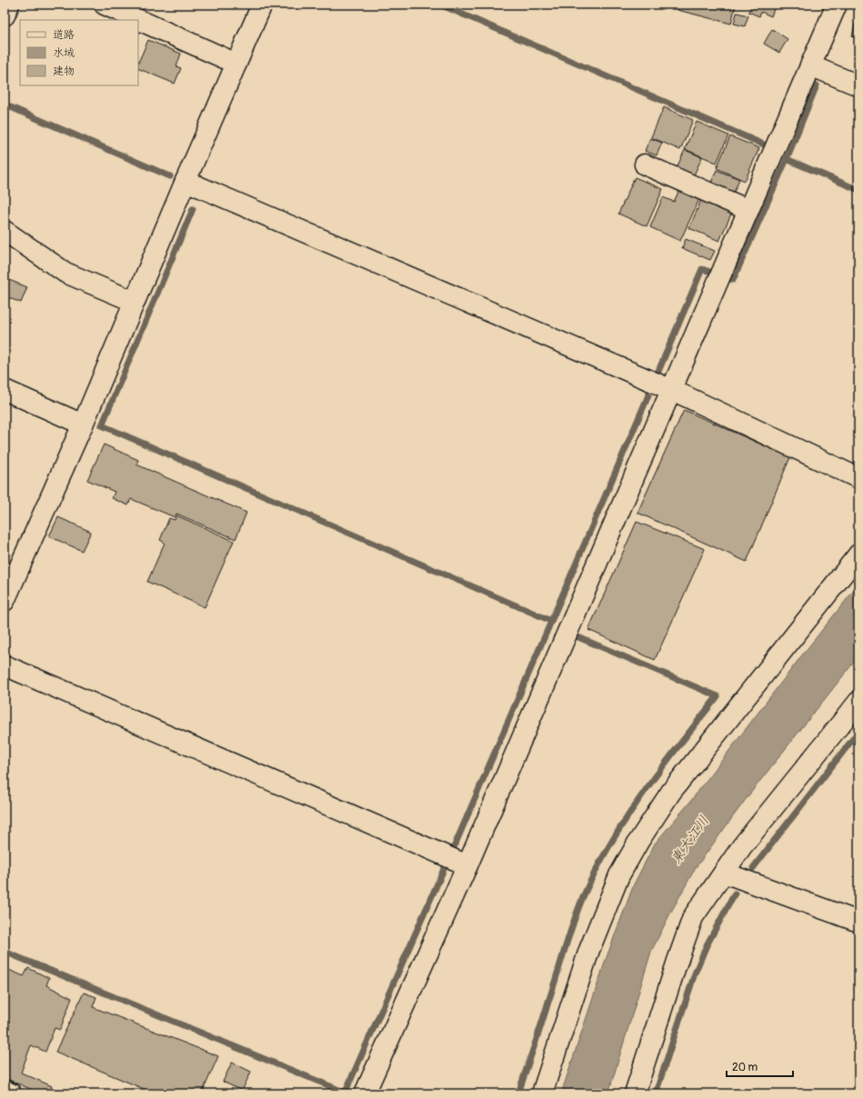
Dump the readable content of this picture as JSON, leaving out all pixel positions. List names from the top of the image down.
{
  "water": ["東大江川"],
  "legend": ["道路", "水域", "建物"],
  "scale_bar": "20 m"
}
